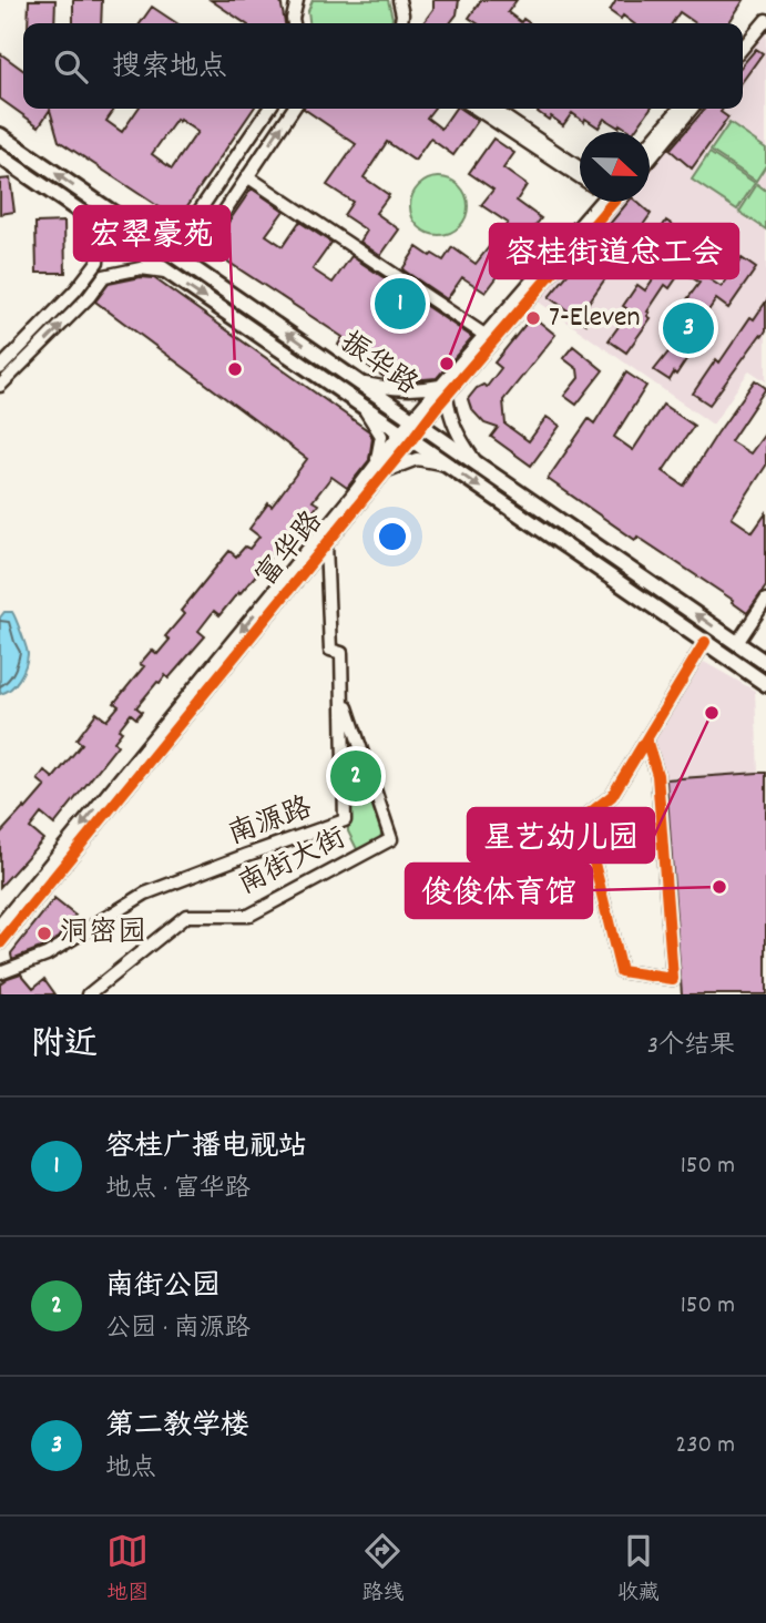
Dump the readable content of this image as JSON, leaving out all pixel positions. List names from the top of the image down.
{
  "streets": {
    "main road": ["振华路"],
    "street": ["富华路", "南源路", "南街大街"]
  },
  "crossings": [
    ["振华路", "富华路"],
    ["富华路", "南源路"],
    ["南源路", "南街大街"]
  ],
  "places": [
    "7-Eleven",
    "容桂街道总工会",
    "宏翠豪苑",
    "星艺幼儿园",
    "俊俊体育馆",
    "洞密园"
  ],
  "north": "right",
  "page": {
    "search": "搜索地点",
    "pins": ["1", "3", "2"],
    "heading": ["附近", "3个结果"],
    "list": [
      {
        "mark": "1",
        "name": "容桂广播电视站",
        "note": "地点 · 富华路",
        "value": "150 m"
      },
      {
        "mark": "2",
        "name": "南街公园",
        "note": "公园 · 南源路",
        "value": "150 m"
      },
      {
        "mark": "3",
        "name": "第二教学楼",
        "note": "地点",
        "value": "230 m"
      }
    ],
    "nav": ["地图", "路线", "收藏"]
  }
}
